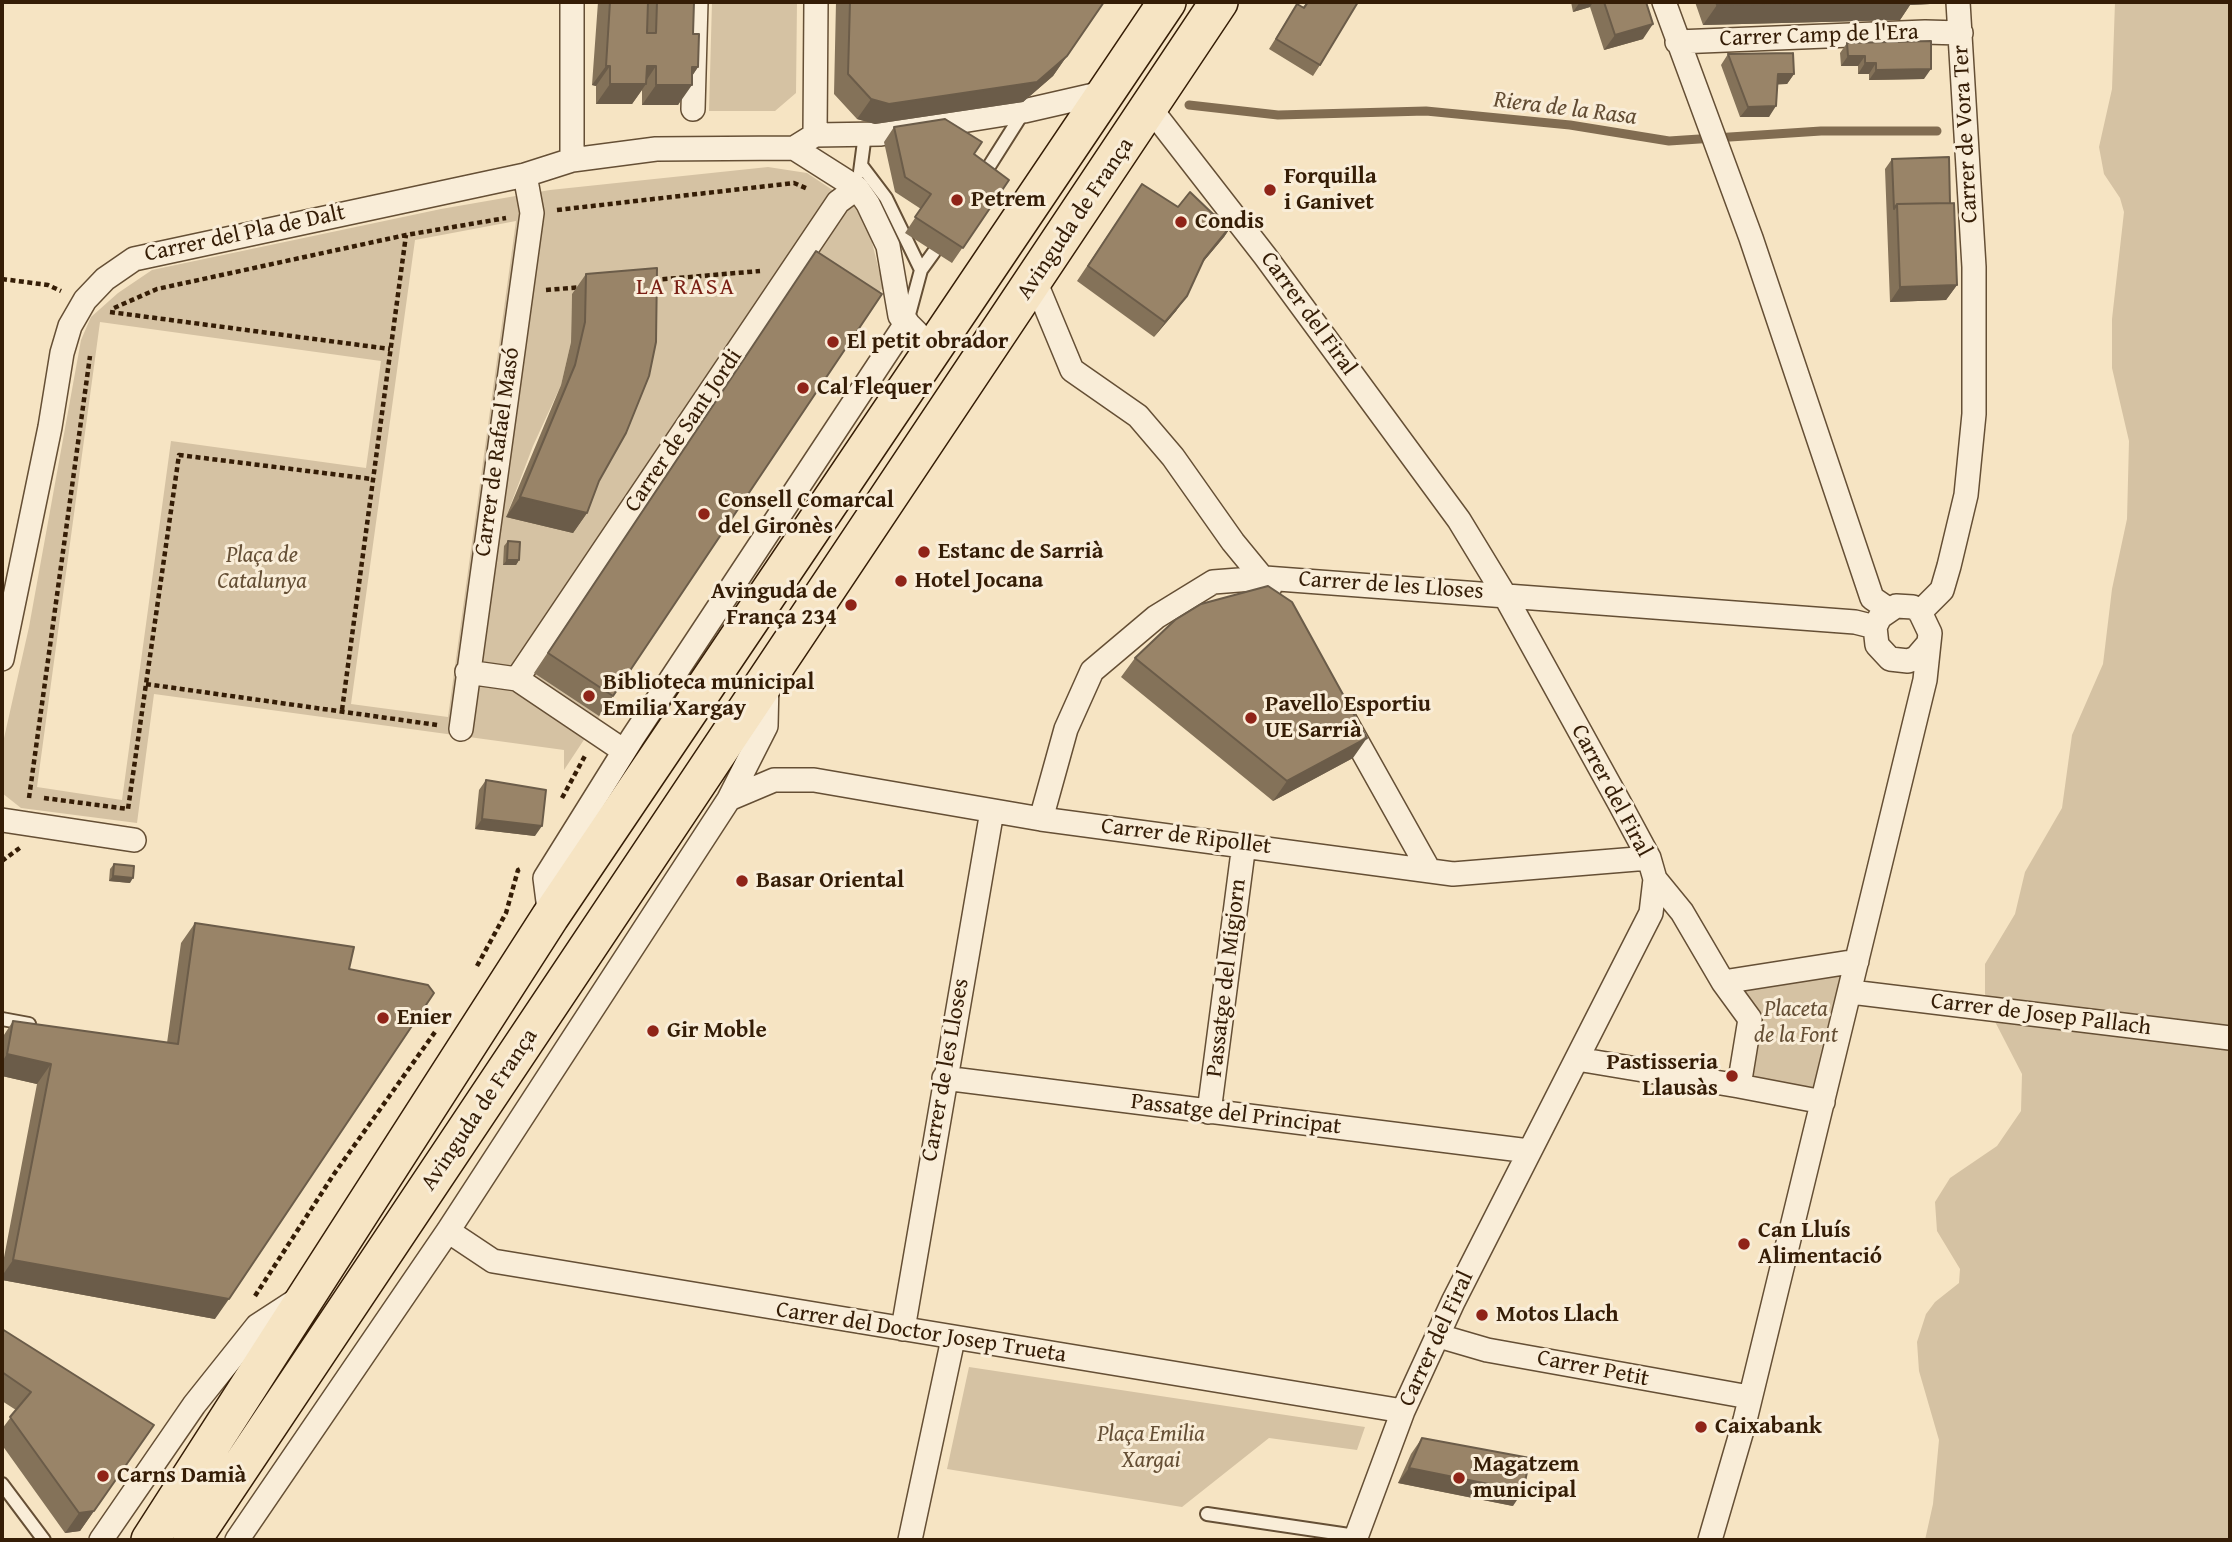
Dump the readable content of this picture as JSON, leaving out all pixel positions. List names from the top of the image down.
{
  "streets": {
    "main road": ["Avinguda de França"],
    "street": [
      "Carrer Camp de l'Era",
      "Carrer de Vora Ter",
      "Carrer del Pla de Dalt",
      "Carrer del Firal",
      "Carrer de Sant Jordi",
      "Carrer de Rafael Masó",
      "Carrer de les Lloses",
      "Carrer de Ripollet",
      "Passatge del Migjorn",
      "Carrer de Josep Pallach",
      "Passatge del Principat",
      "Carrer del Doctor Josep Trueta",
      "Carrer Petit"
    ]
  },
  "crossings": [
    ["Carrer Camp de l'Era", "Carrer de Vora Ter"],
    ["Carrer de Vora Ter", "Carrer de les Lloses"],
    ["Avinguda de França", "Carrer del Firal"],
    ["Avinguda de França", "Carrer de Ripollet"],
    ["Avinguda de França", "Carrer del Doctor Josep Trueta"],
    ["Carrer del Pla de Dalt", "Carrer de Rafael Masó"],
    ["Carrer del Firal", "Carrer de les Lloses"],
    ["Carrer del Firal", "Carrer de Ripollet"],
    ["Carrer del Firal", "Passatge del Principat"],
    ["Carrer del Firal", "Carrer del Doctor Josep Trueta"],
    ["Carrer del Firal", "Carrer Petit"],
    ["Carrer de les Lloses", "Carrer de Ripollet"],
    ["Carrer de les Lloses", "Passatge del Principat"],
    ["Carrer de les Lloses", "Carrer del Doctor Josep Trueta"],
    ["Carrer de Ripollet", "Passatge del Migjorn"],
    ["Passatge del Migjorn", "Passatge del Principat"]
  ],
  "districts": ["LA RASA"],
  "water": ["Riera de la Rasa"],
  "parks": ["Plaça de Catalunya", "Placeta de la Font", "Plaça Emilia Xargai"],
  "places": [
    "Forquilla i Ganivet",
    "Petrem",
    "Condis",
    "El petit obrador",
    "Cal Flequer",
    "Consell Comarcal del Gironès",
    "Estanc de Sarrià",
    "Hotel Jocana",
    "Avinguda de França 234",
    "Biblioteca municipal Emilia Xargay",
    "Pavello Esportiu UE Sarrià",
    "Basar Oriental",
    "Enier",
    "Gir Moble",
    "Pastisseria Llausàs",
    "Can Lluís Alimentació",
    "Motos Llach",
    "Caixabank",
    "Carns Damià",
    "Magatzem municipal"
  ]
}
